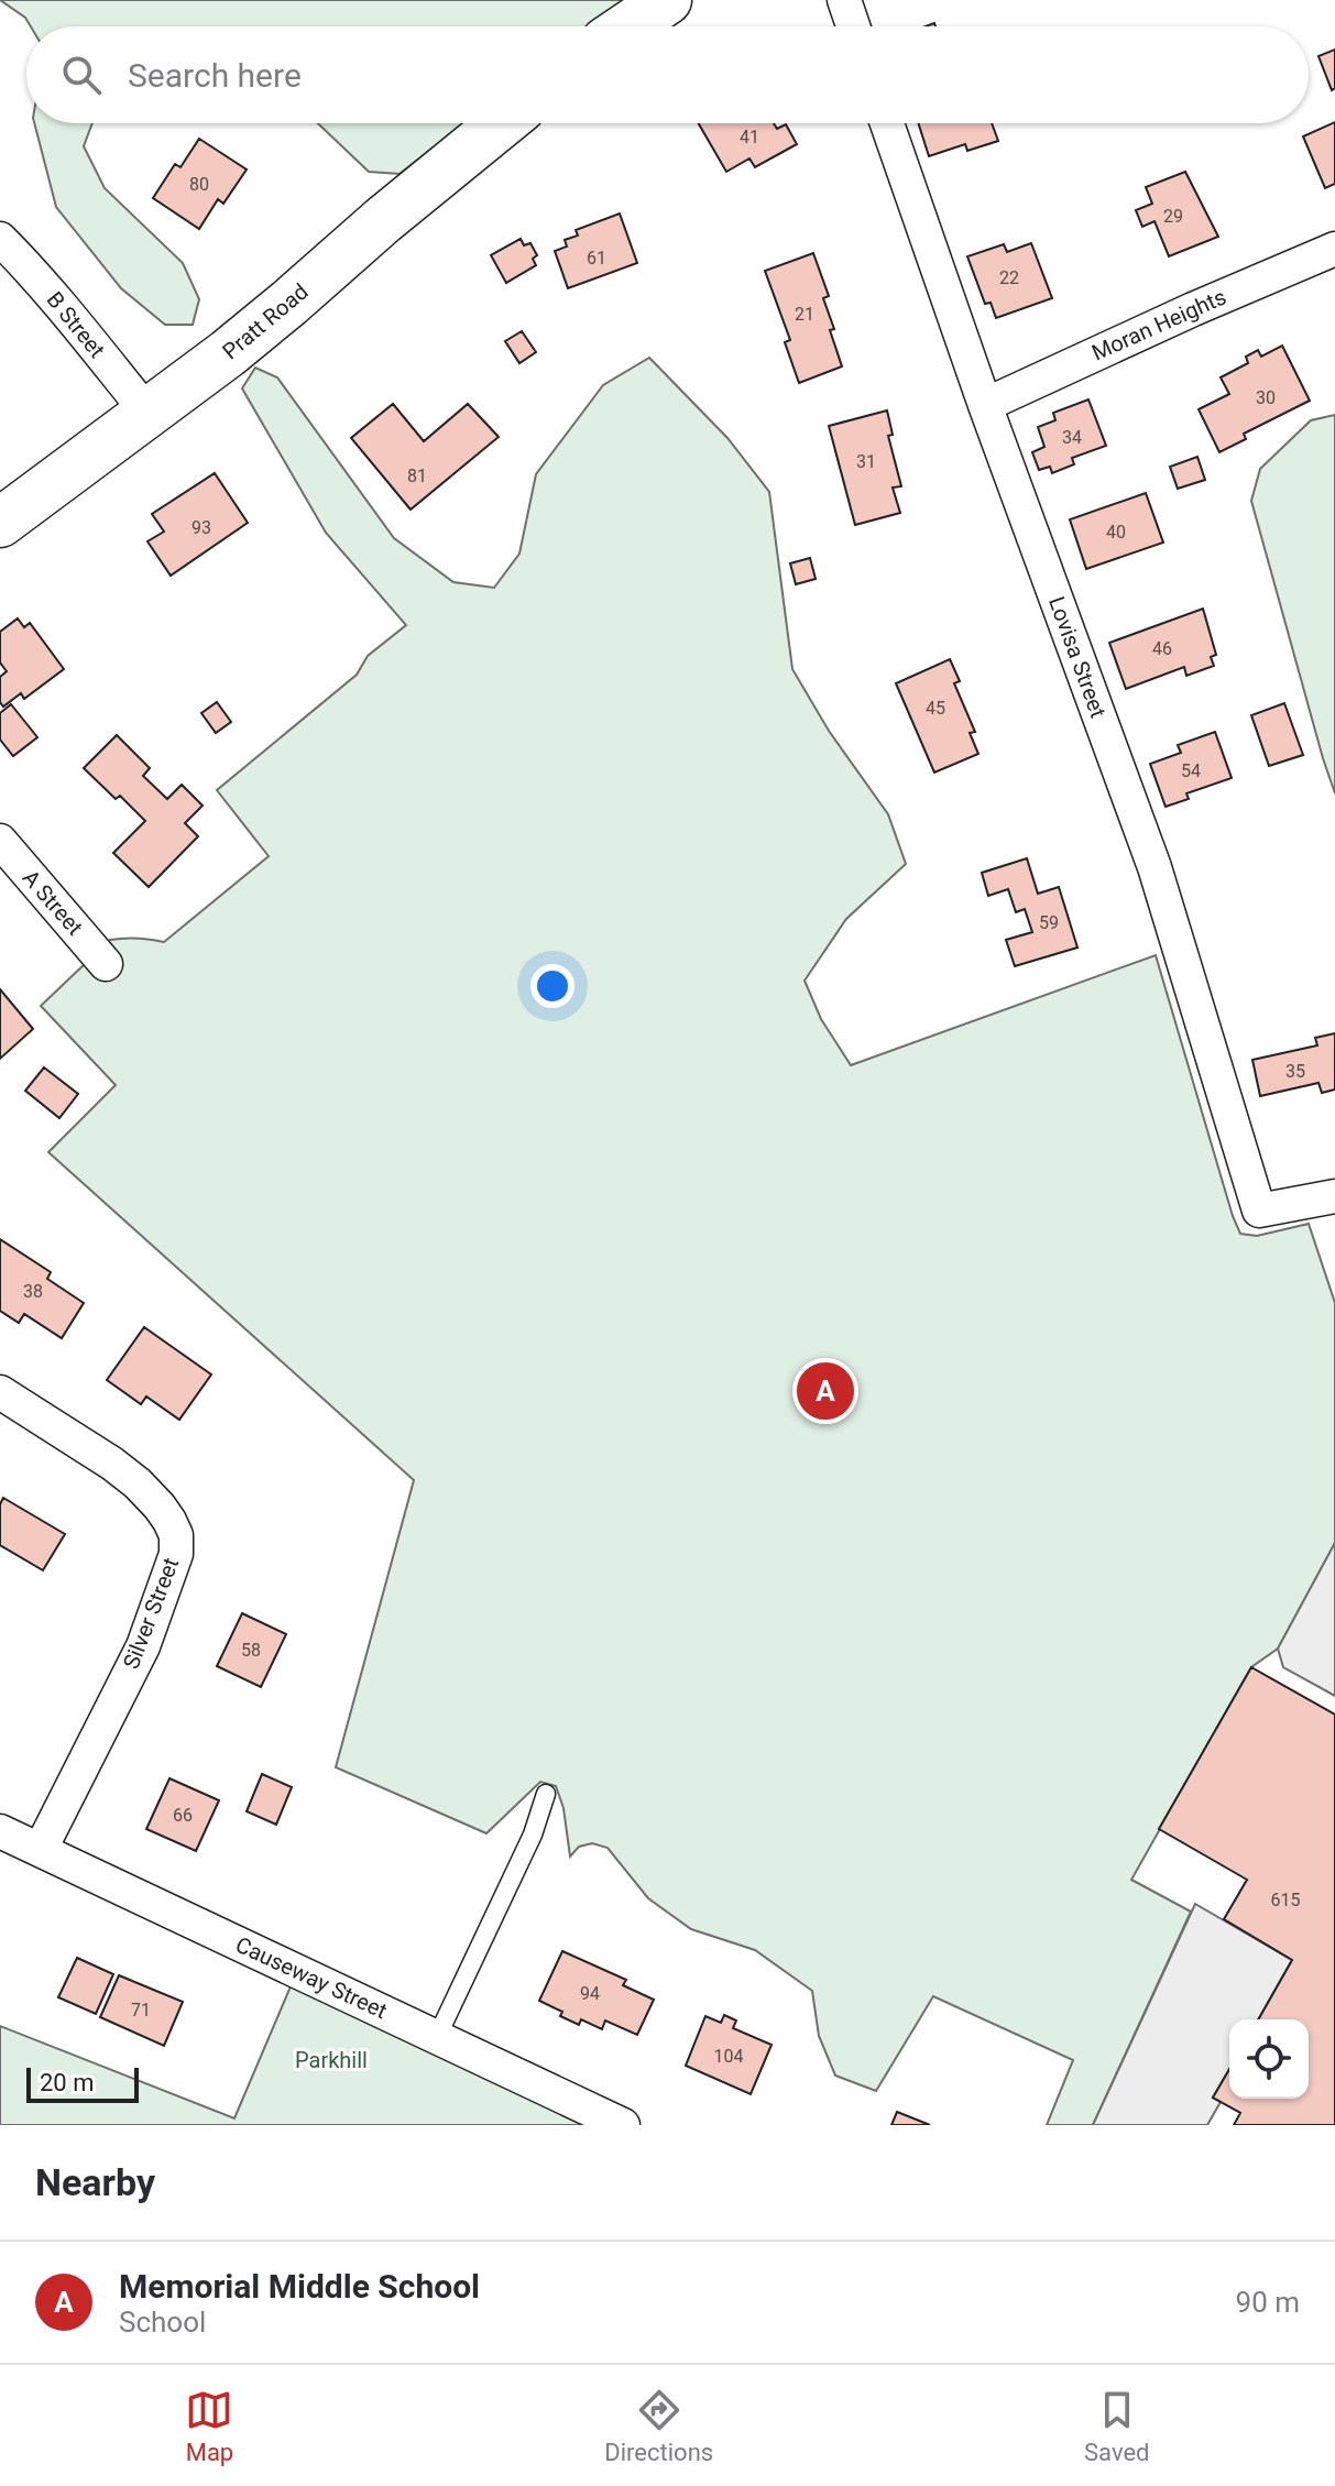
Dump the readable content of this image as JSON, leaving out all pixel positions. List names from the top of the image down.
{
  "streets": {
    "street": [
      "Pratt Road",
      "B Street",
      "Moran Heights",
      "Lovisa Street",
      "A Street",
      "Silver Street",
      "Causeway Street"
    ]
  },
  "crossings": [
    ["Pratt Road", "B Street"],
    ["Moran Heights", "Lovisa Street"],
    ["Silver Street", "Causeway Street"]
  ],
  "parks": ["Parkhill"],
  "house_numbers": [
    "41",
    "80",
    "29",
    "61",
    "22",
    "21",
    "30",
    "34",
    "31",
    "81",
    "93",
    "40",
    "46",
    "45",
    "54",
    "59",
    "35",
    "38",
    "58",
    "66",
    "615",
    "94",
    "71",
    "104"
  ],
  "scale_bar": "20 m",
  "page": {
    "search": "Search here",
    "pins": "A",
    "scale": "20 m",
    "heading": "Nearby",
    "list": [
      {
        "mark": "A",
        "name": "Memorial Middle School",
        "note": "School",
        "value": "90 m"
      }
    ],
    "nav": ["Map", "Directions", "Saved"]
  }
}
